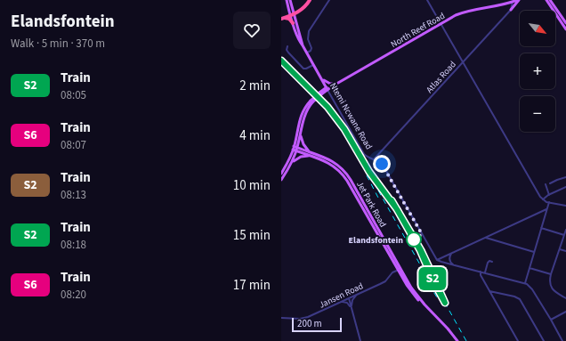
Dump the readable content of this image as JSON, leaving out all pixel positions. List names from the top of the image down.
{
  "streets": {
    "main road": ["North Reef Road", "Ntemi Ncwane Road", "Jet Park Road"],
    "street": ["Atlas Road", "Jansen Road"]
  },
  "crossings": [
    ["North Reef Road", "Atlas Road"],
    ["North Reef Road", "Ntemi Ncwane Road"],
    ["North Reef Road", "Jet Park Road"],
    ["Atlas Road", "Ntemi Ncwane Road"],
    ["Jet Park Road", "Jansen Road"]
  ],
  "places": ["Elandsfontein"],
  "scale_bar": "200 m",
  "north": "bottom right",
  "page": {
    "heading": ["Elandsfontein", "Walk · 5 min · 370 m"],
    "on_map": "S2",
    "map_buttons": ["+", "−"],
    "list": [
      {
        "mark": "S2",
        "name": "Train",
        "note": "08:05",
        "value": "2 min"
      },
      {
        "mark": "S6",
        "name": "Train",
        "note": "08:07",
        "value": "4 min"
      },
      {
        "mark": "S2",
        "name": "Train",
        "note": "08:13",
        "value": "10 min"
      },
      {
        "mark": "S2",
        "name": "Train",
        "note": "08:18",
        "value": "15 min"
      },
      {
        "mark": "S6",
        "name": "Train",
        "note": "08:20",
        "value": "17 min"
      }
    ],
    "scale": "200 m"
  }
}
